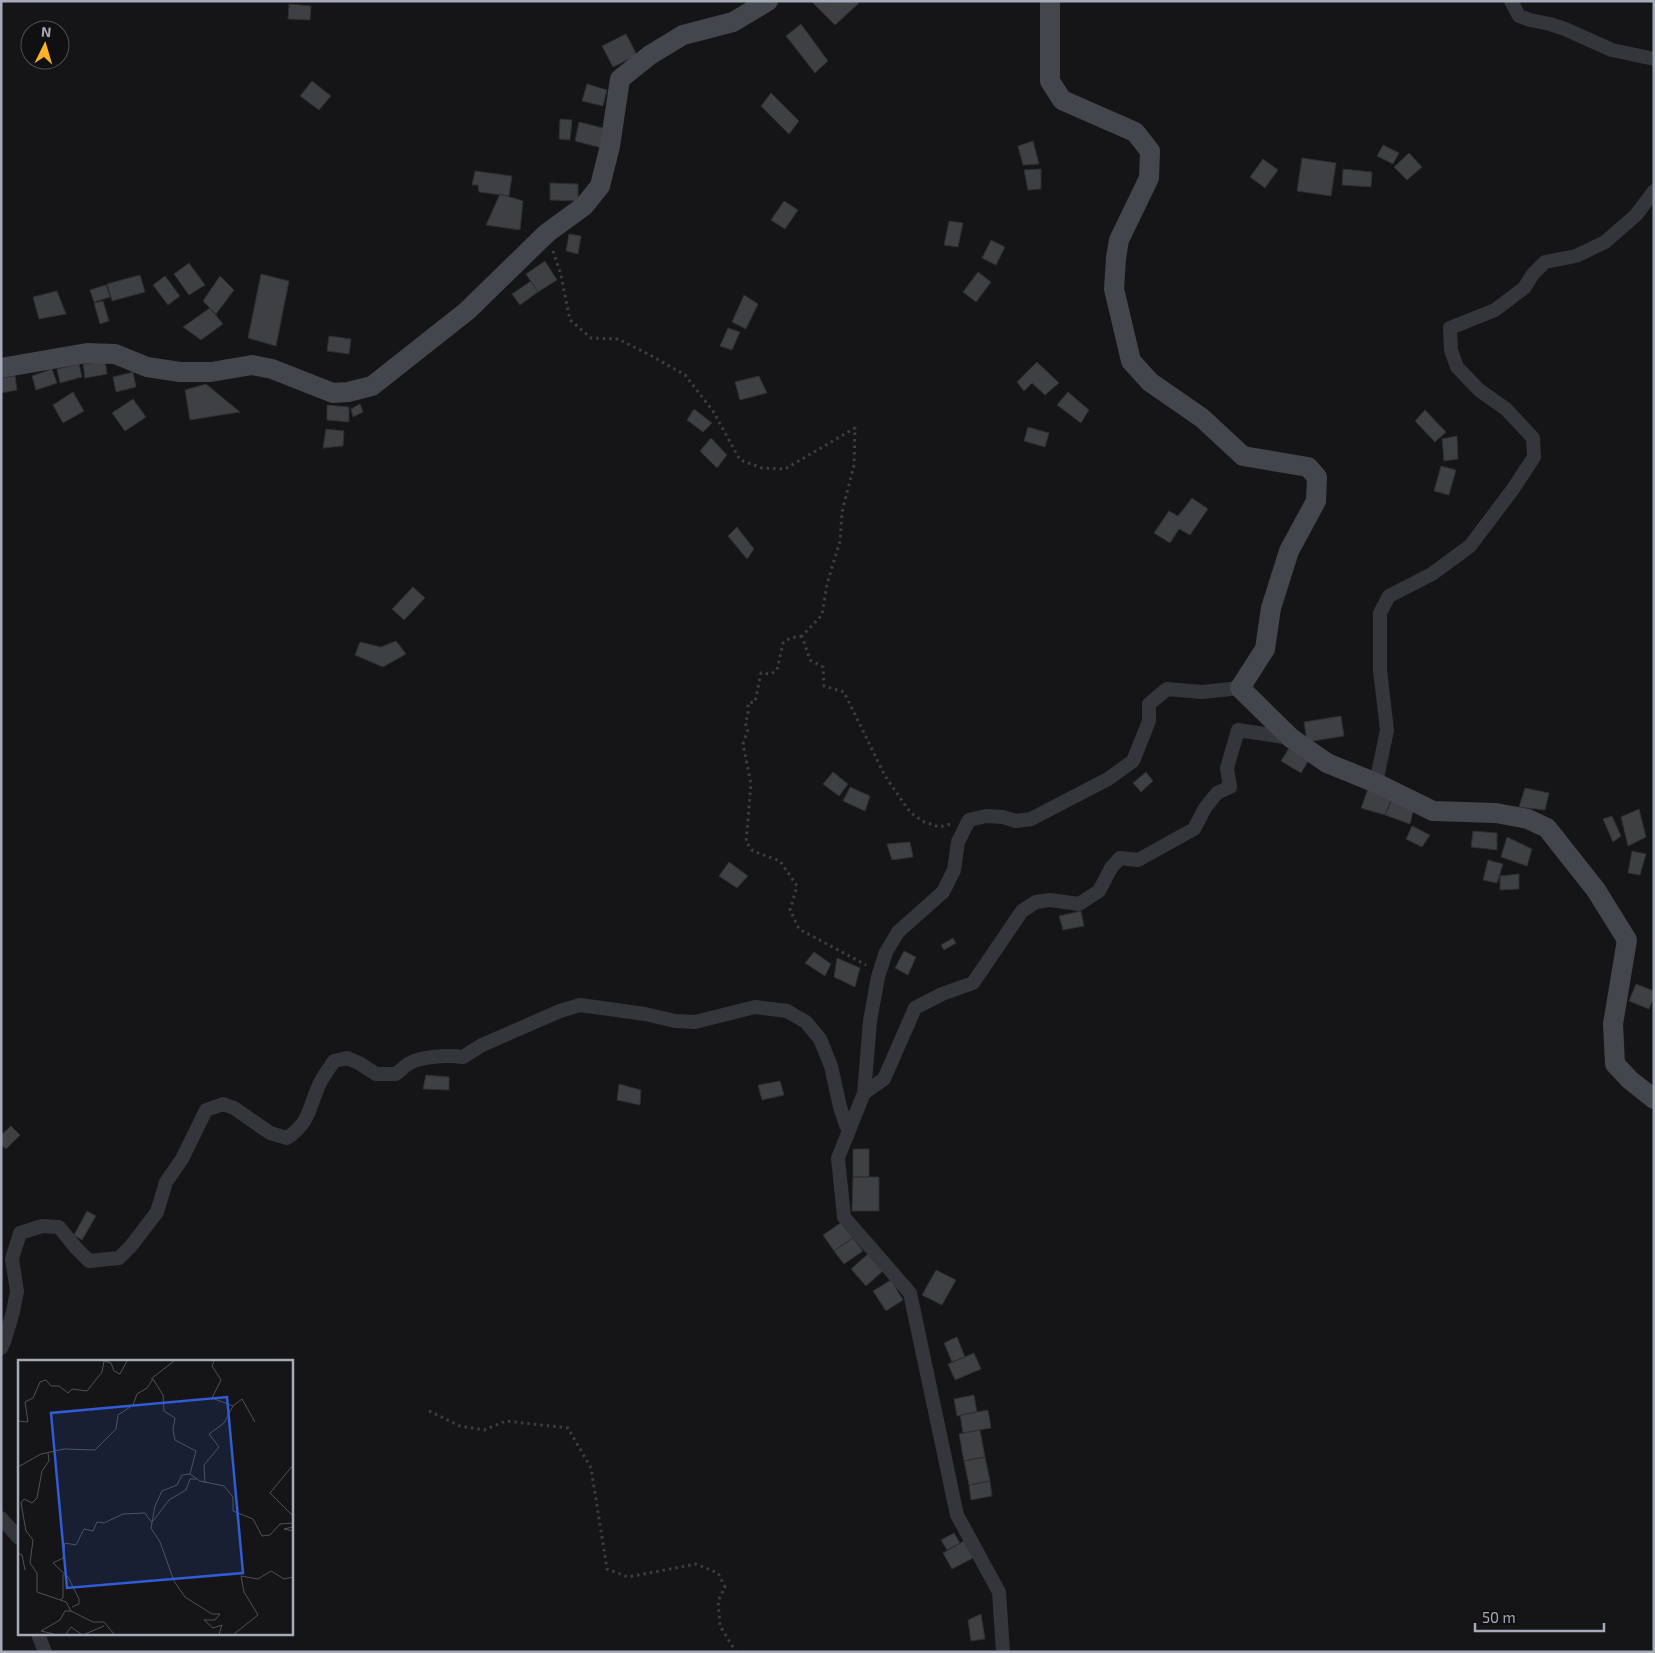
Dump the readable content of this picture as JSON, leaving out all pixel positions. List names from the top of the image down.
{
  "scale_bar": "50 m",
  "north": "top"
}
